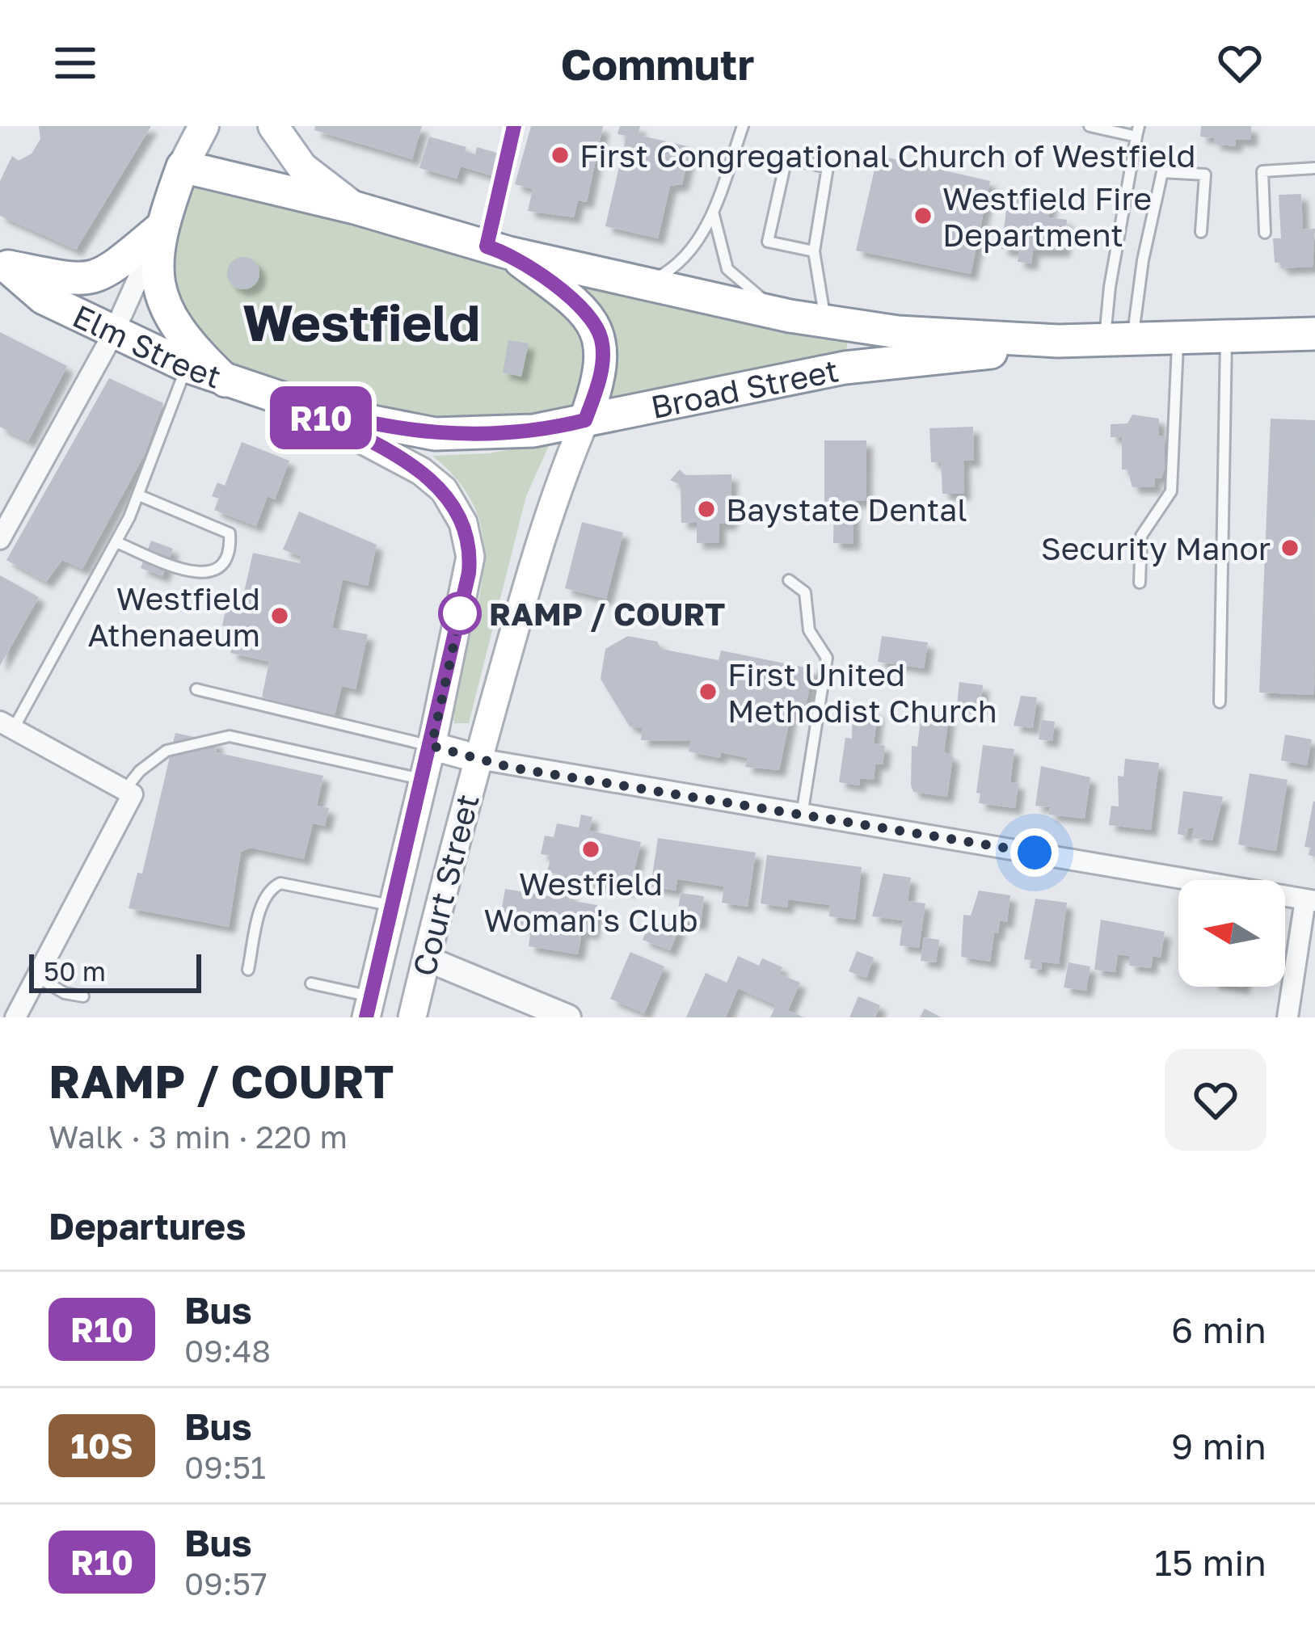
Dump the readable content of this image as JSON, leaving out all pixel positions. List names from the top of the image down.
{
  "streets": {
    "highway": ["Elm Street", "Broad Street"],
    "main road": ["Court Street"]
  },
  "crossings": [
    ["Elm Street", "Broad Street"],
    ["Elm Street", "Court Street"],
    ["Broad Street", "Court Street"]
  ],
  "districts": ["Westfield"],
  "places": [
    "First Congregational Church of Westfield",
    "Westfield Fire Department",
    "Baystate Dental",
    "Security Manor",
    "RAMP / COURT",
    "Westfield Athenaeum",
    "First United Methodist Church",
    "Westfield Woman's Club"
  ],
  "lines": ["bus line R10"],
  "scale_bar": "50 m",
  "north": "left",
  "page": {
    "header": "Commutr",
    "on_map": "R10",
    "scale": "50 m",
    "heading": [
      ["RAMP / COURT", "Walk · 3 min · 220 m"],
      "Departures"
    ],
    "list": [
      {
        "mark": "R10",
        "name": "Bus",
        "note": "09:48",
        "value": "6 min"
      },
      {
        "mark": "10S",
        "name": "Bus",
        "note": "09:51",
        "value": "9 min"
      },
      {
        "mark": "R10",
        "name": "Bus",
        "note": "09:57",
        "value": "15 min"
      }
    ]
  }
}
